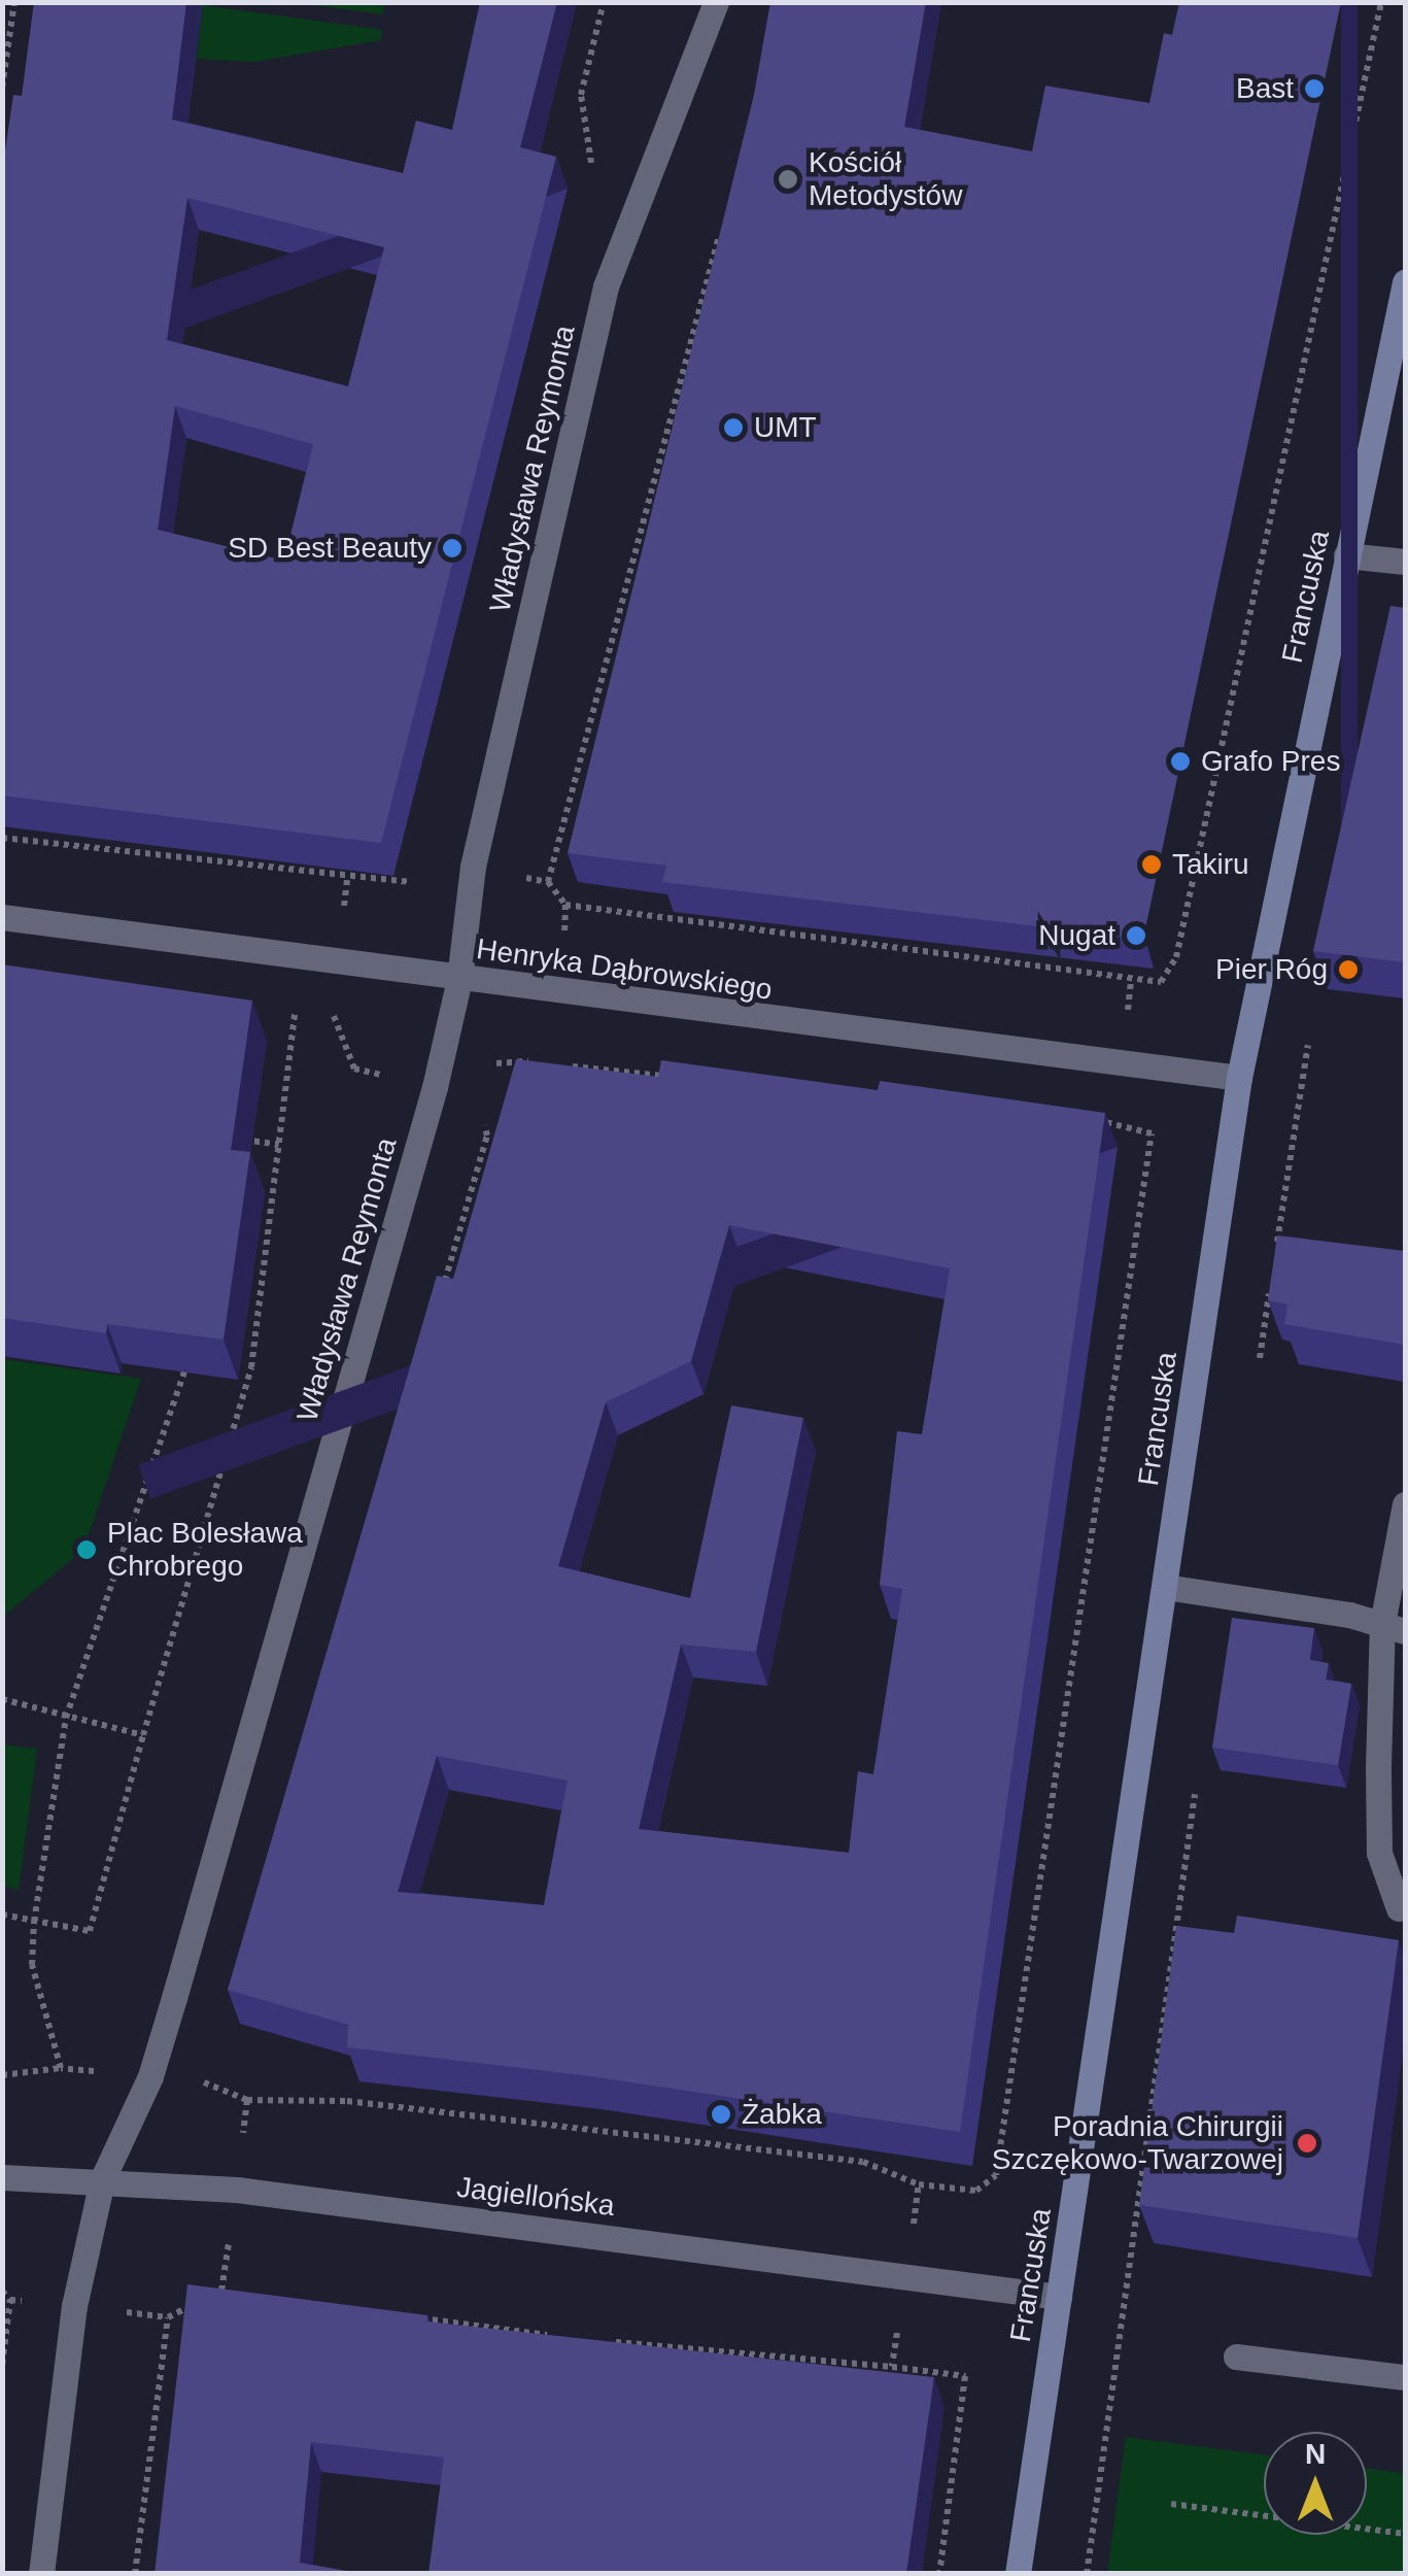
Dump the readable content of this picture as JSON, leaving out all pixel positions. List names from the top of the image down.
{
  "streets": {
    "street": [
      "Władysława Reymonta",
      "Francuska",
      "Henryka Dąbrowskiego",
      "Jagiellońska"
    ]
  },
  "crossings": [
    ["Władysława Reymonta", "Henryka Dąbrowskiego"],
    ["Władysława Reymonta", "Jagiellońska"],
    ["Francuska", "Henryka Dąbrowskiego"],
    ["Francuska", "Jagiellońska"]
  ],
  "places": [
    "Bast",
    "Kościół Metodystów",
    "UMT",
    "SD Best Beauty",
    "Grafo Pres",
    "Takiru",
    "Nugat",
    "Pier Róg",
    "Plac Bolesława Chrobrego",
    "Żabka",
    "Poradnia Chirurgii Szczękowo-Twarzowej"
  ],
  "north": "top"
}
